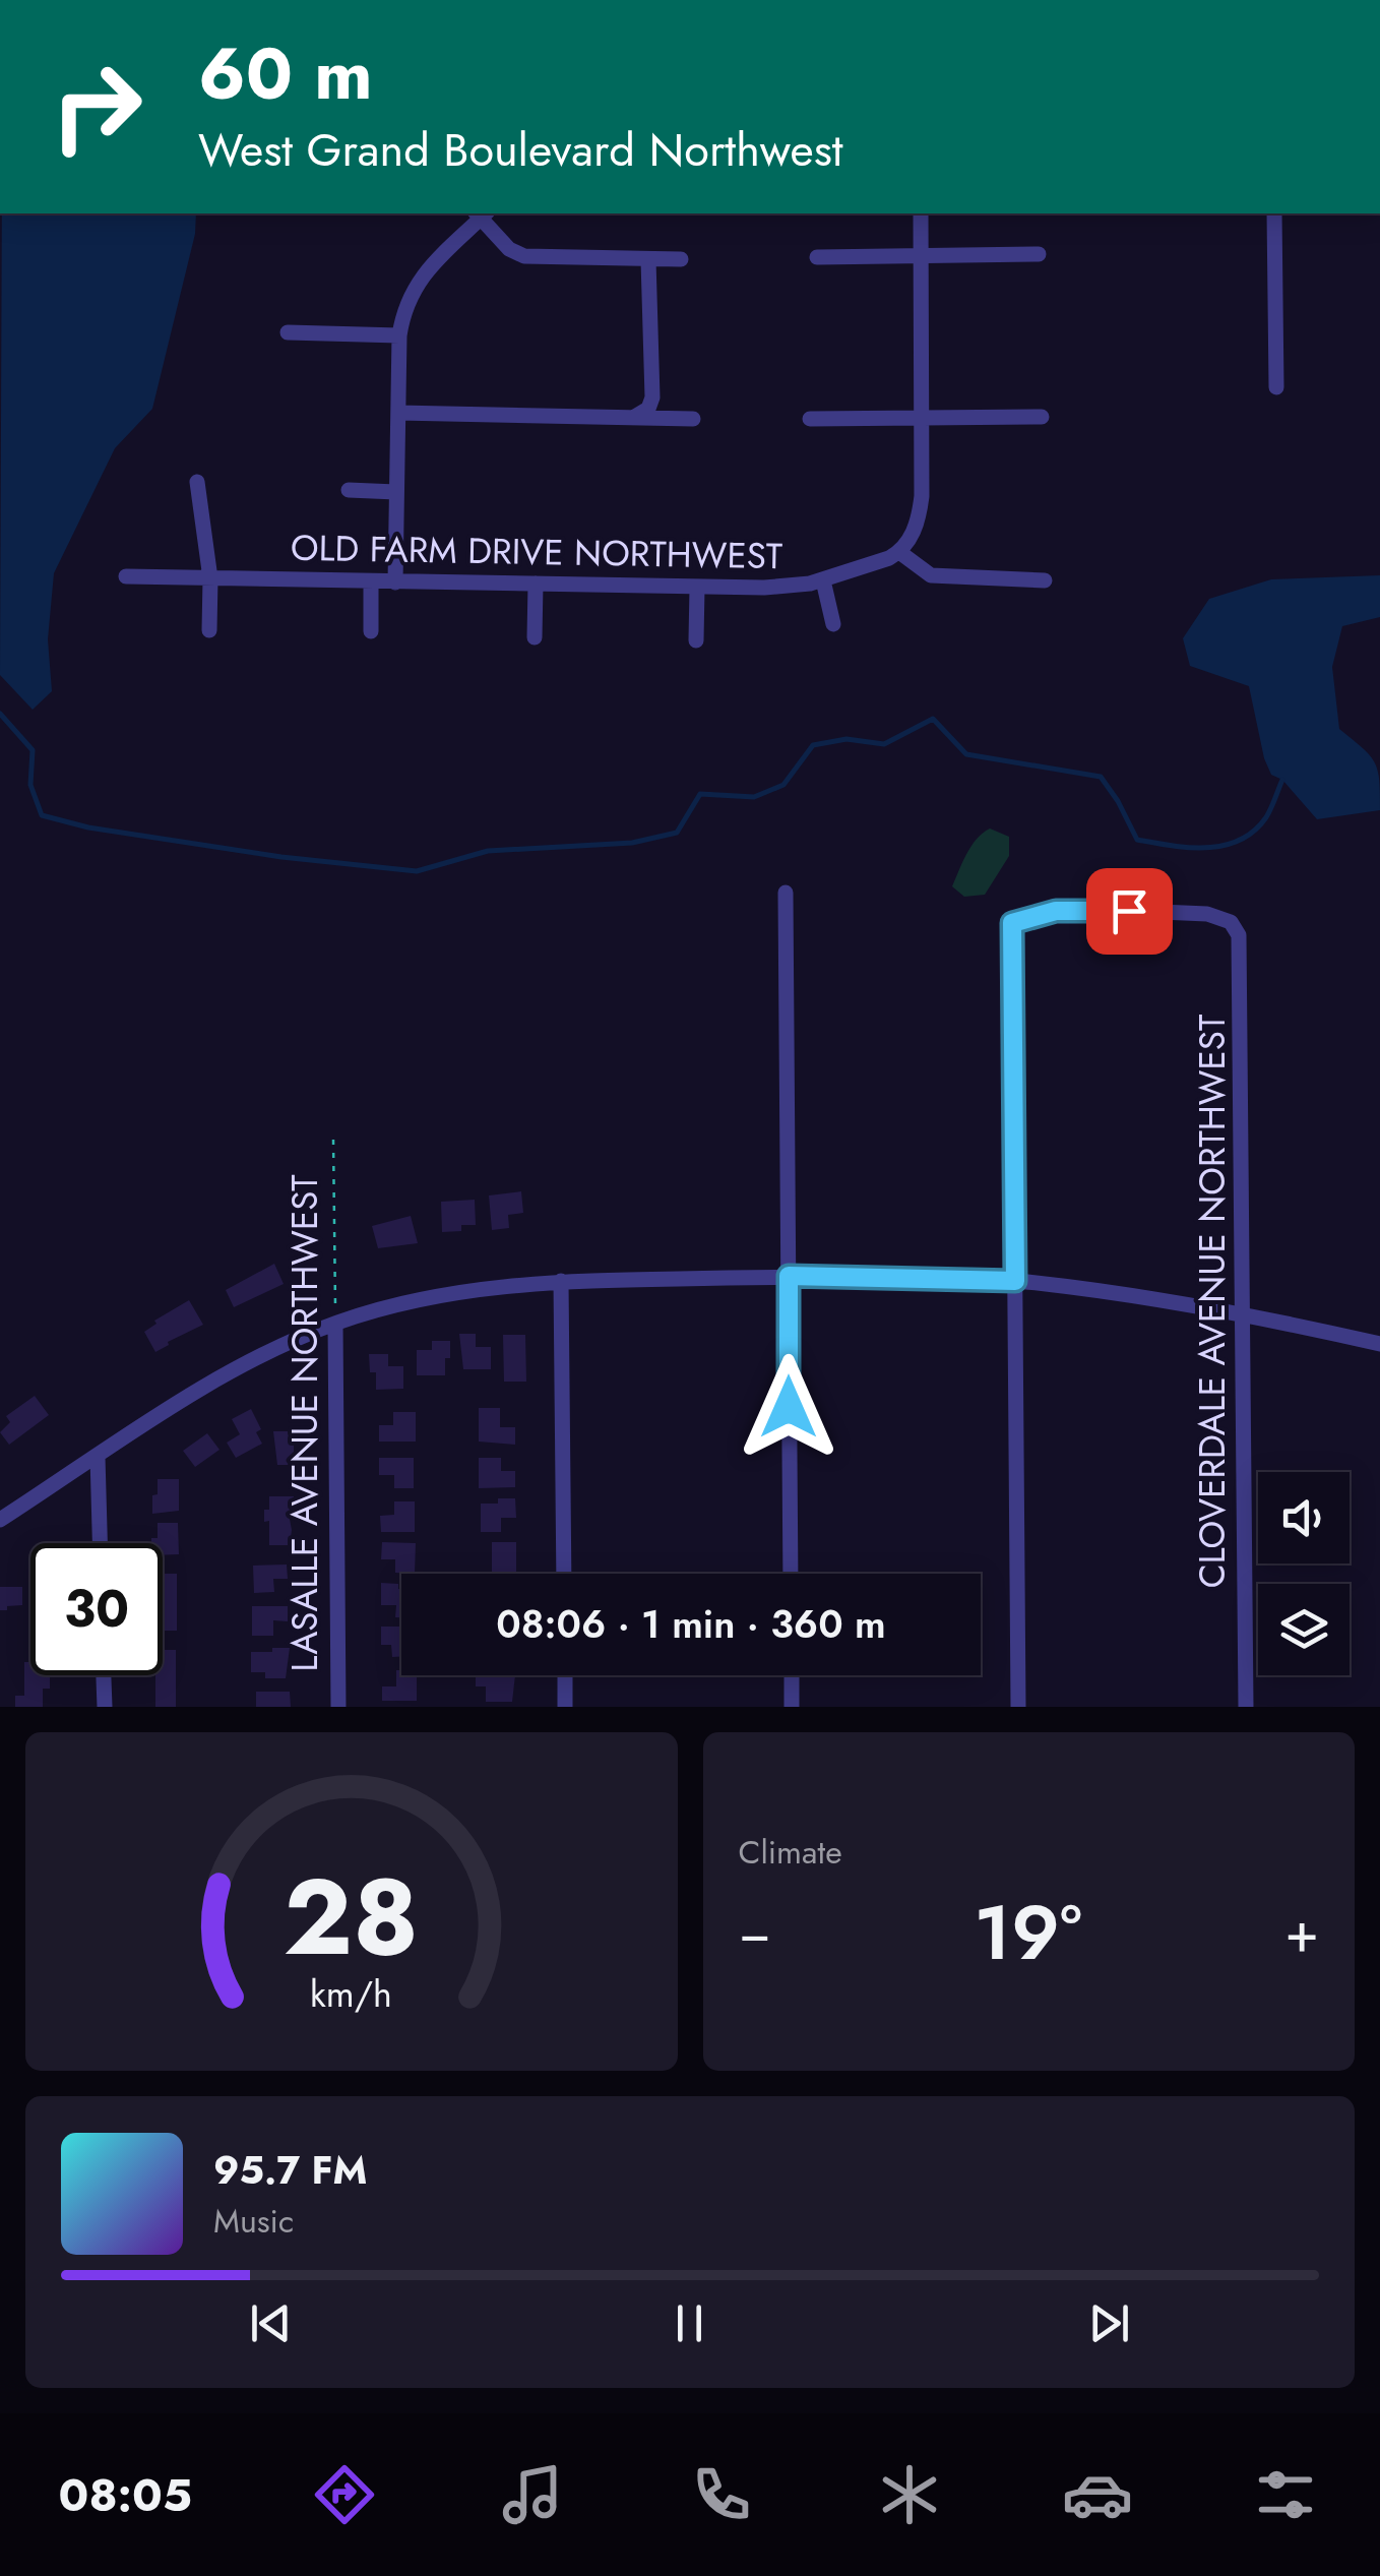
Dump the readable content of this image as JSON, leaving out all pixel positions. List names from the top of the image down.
{
  "streets": {
    "street": ["OLD FARM DRIVE NORTHWEST", "CLOVERDALE AVENUE NORTHWEST", "LASALLE AVENUE NORTHWEST"]
  },
  "page": {
    "turn": ["60 m", "West Grand Boulevard Northwest"],
    "limit": "30",
    "trip": "08:06 · 1 min · 360 m",
    "tile": "Climate",
    "heat": ["−", "19°", "+"],
    "song": ["95.7 FM", "Music"],
    "tabs": "08:05",
    "gauge": ["28", "km/h"]
  }
}
